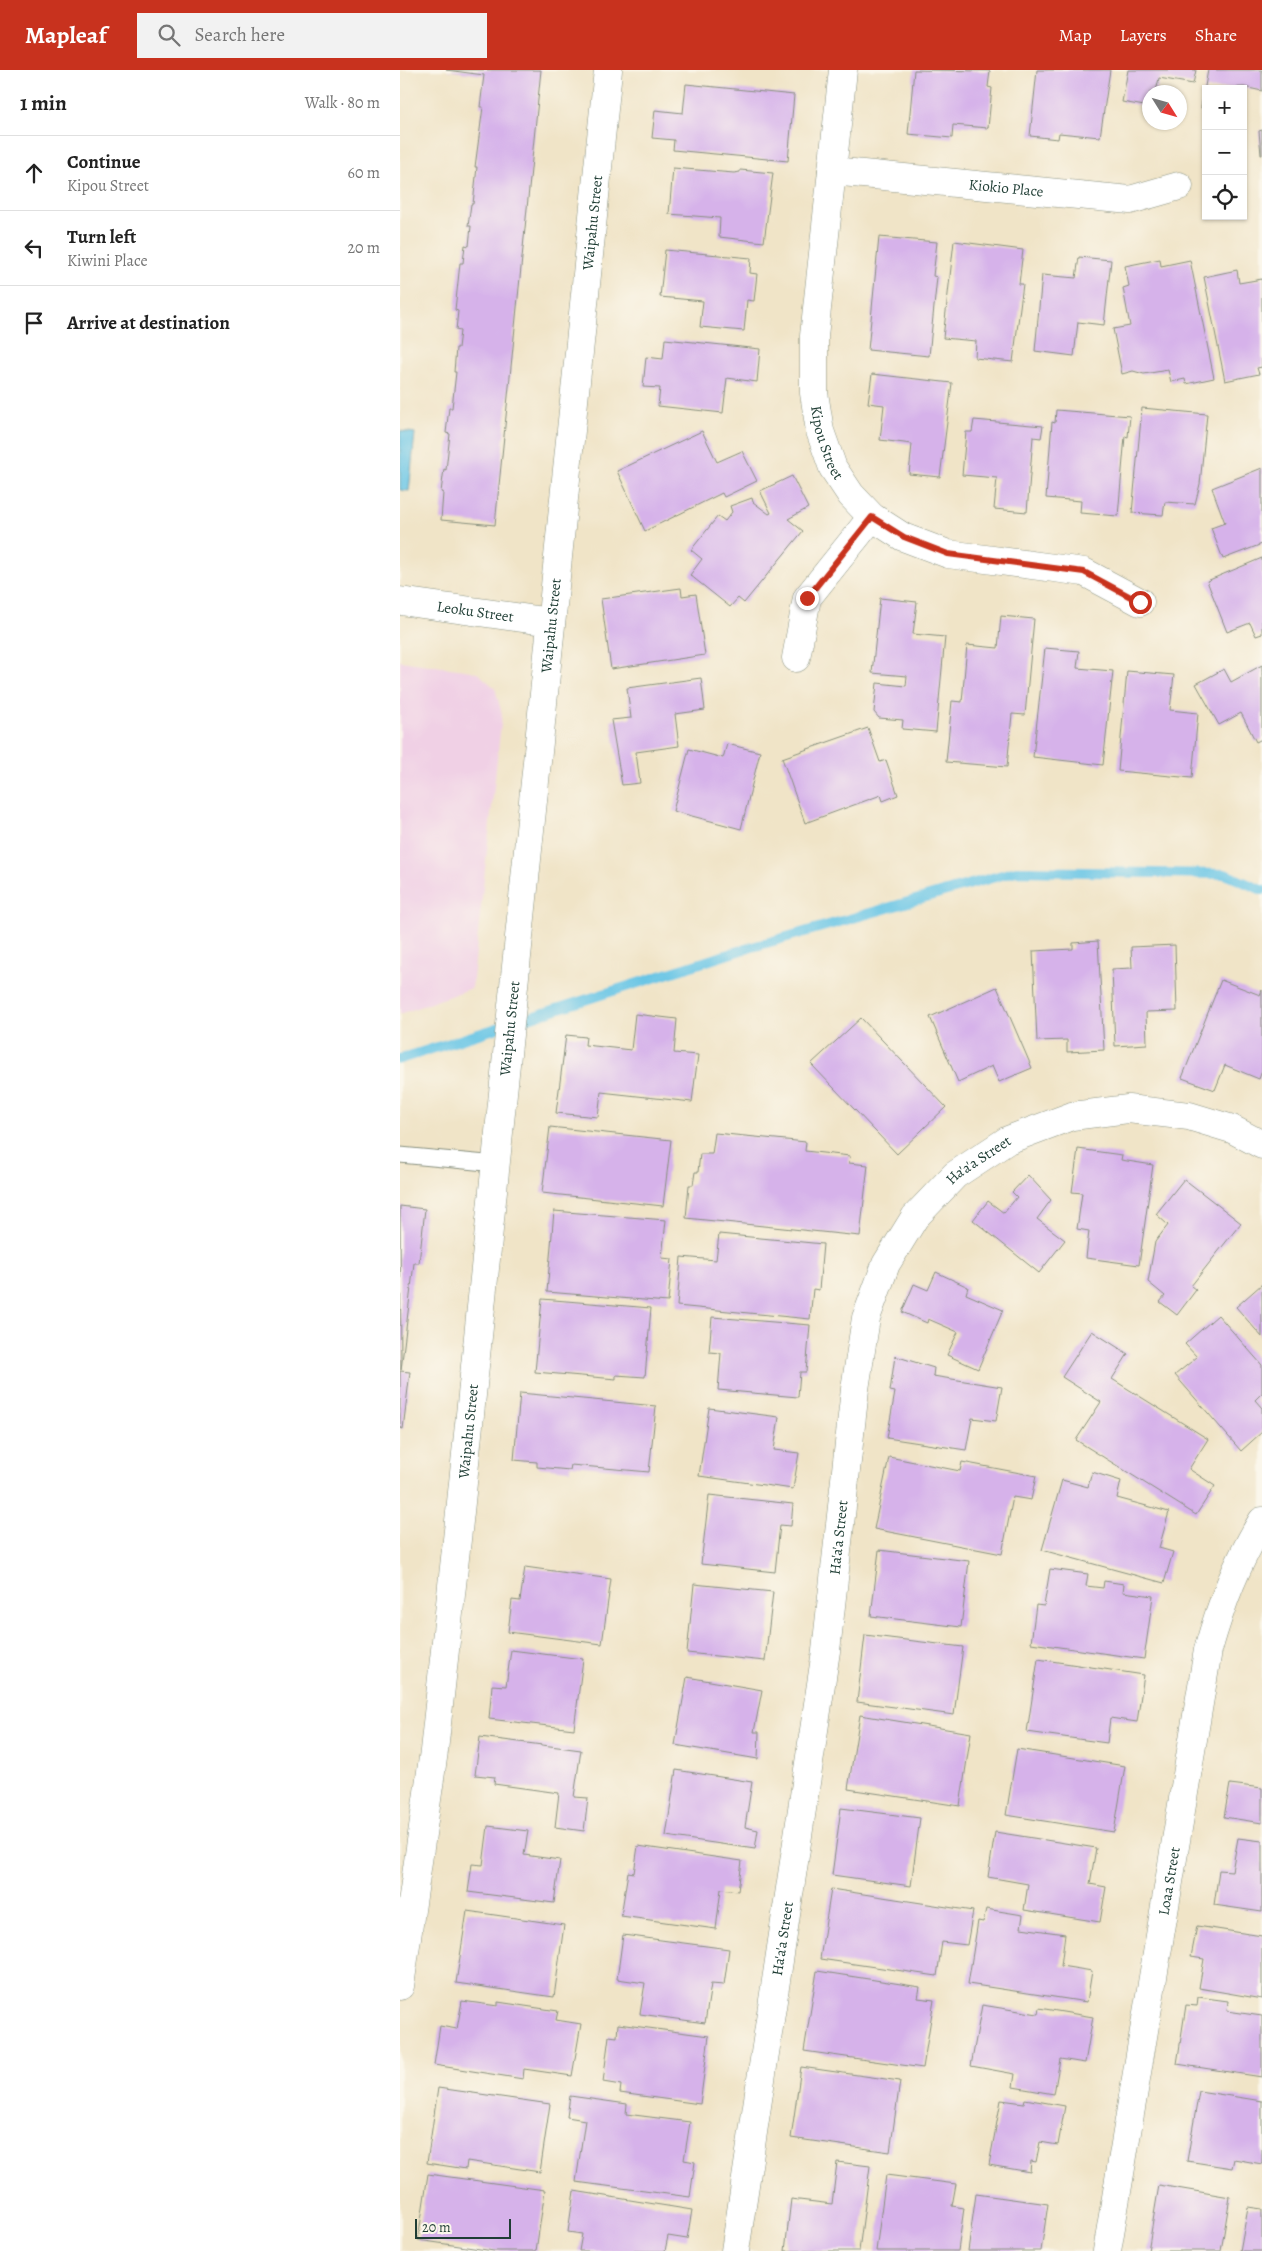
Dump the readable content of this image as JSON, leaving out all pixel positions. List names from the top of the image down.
{
  "streets": {
    "street": [
      "Kiokio Place",
      "Waipahu Street",
      "Kipou Street",
      "Leoku Street",
      "Ha'a'a Street",
      "Loaa Street"
    ]
  },
  "crossings": [
    ["Kiokio Place", "Kipou Street"],
    ["Waipahu Street", "Leoku Street"]
  ],
  "scale_bar": "20 m",
  "north": "bottom right",
  "page": {
    "header": "Mapleaf",
    "search": "Search here",
    "nav": ["Map", "Layers", "Share"],
    "heading": ["1 min", "Walk · 80 m"],
    "map_buttons": ["+", "−"],
    "list": [
      ["Continue", "Kipou Street", "60 m"],
      ["Turn left", "Kiwini Place", "20 m"],
      "Arrive at destination"
    ],
    "scale": "20 m"
  }
}
